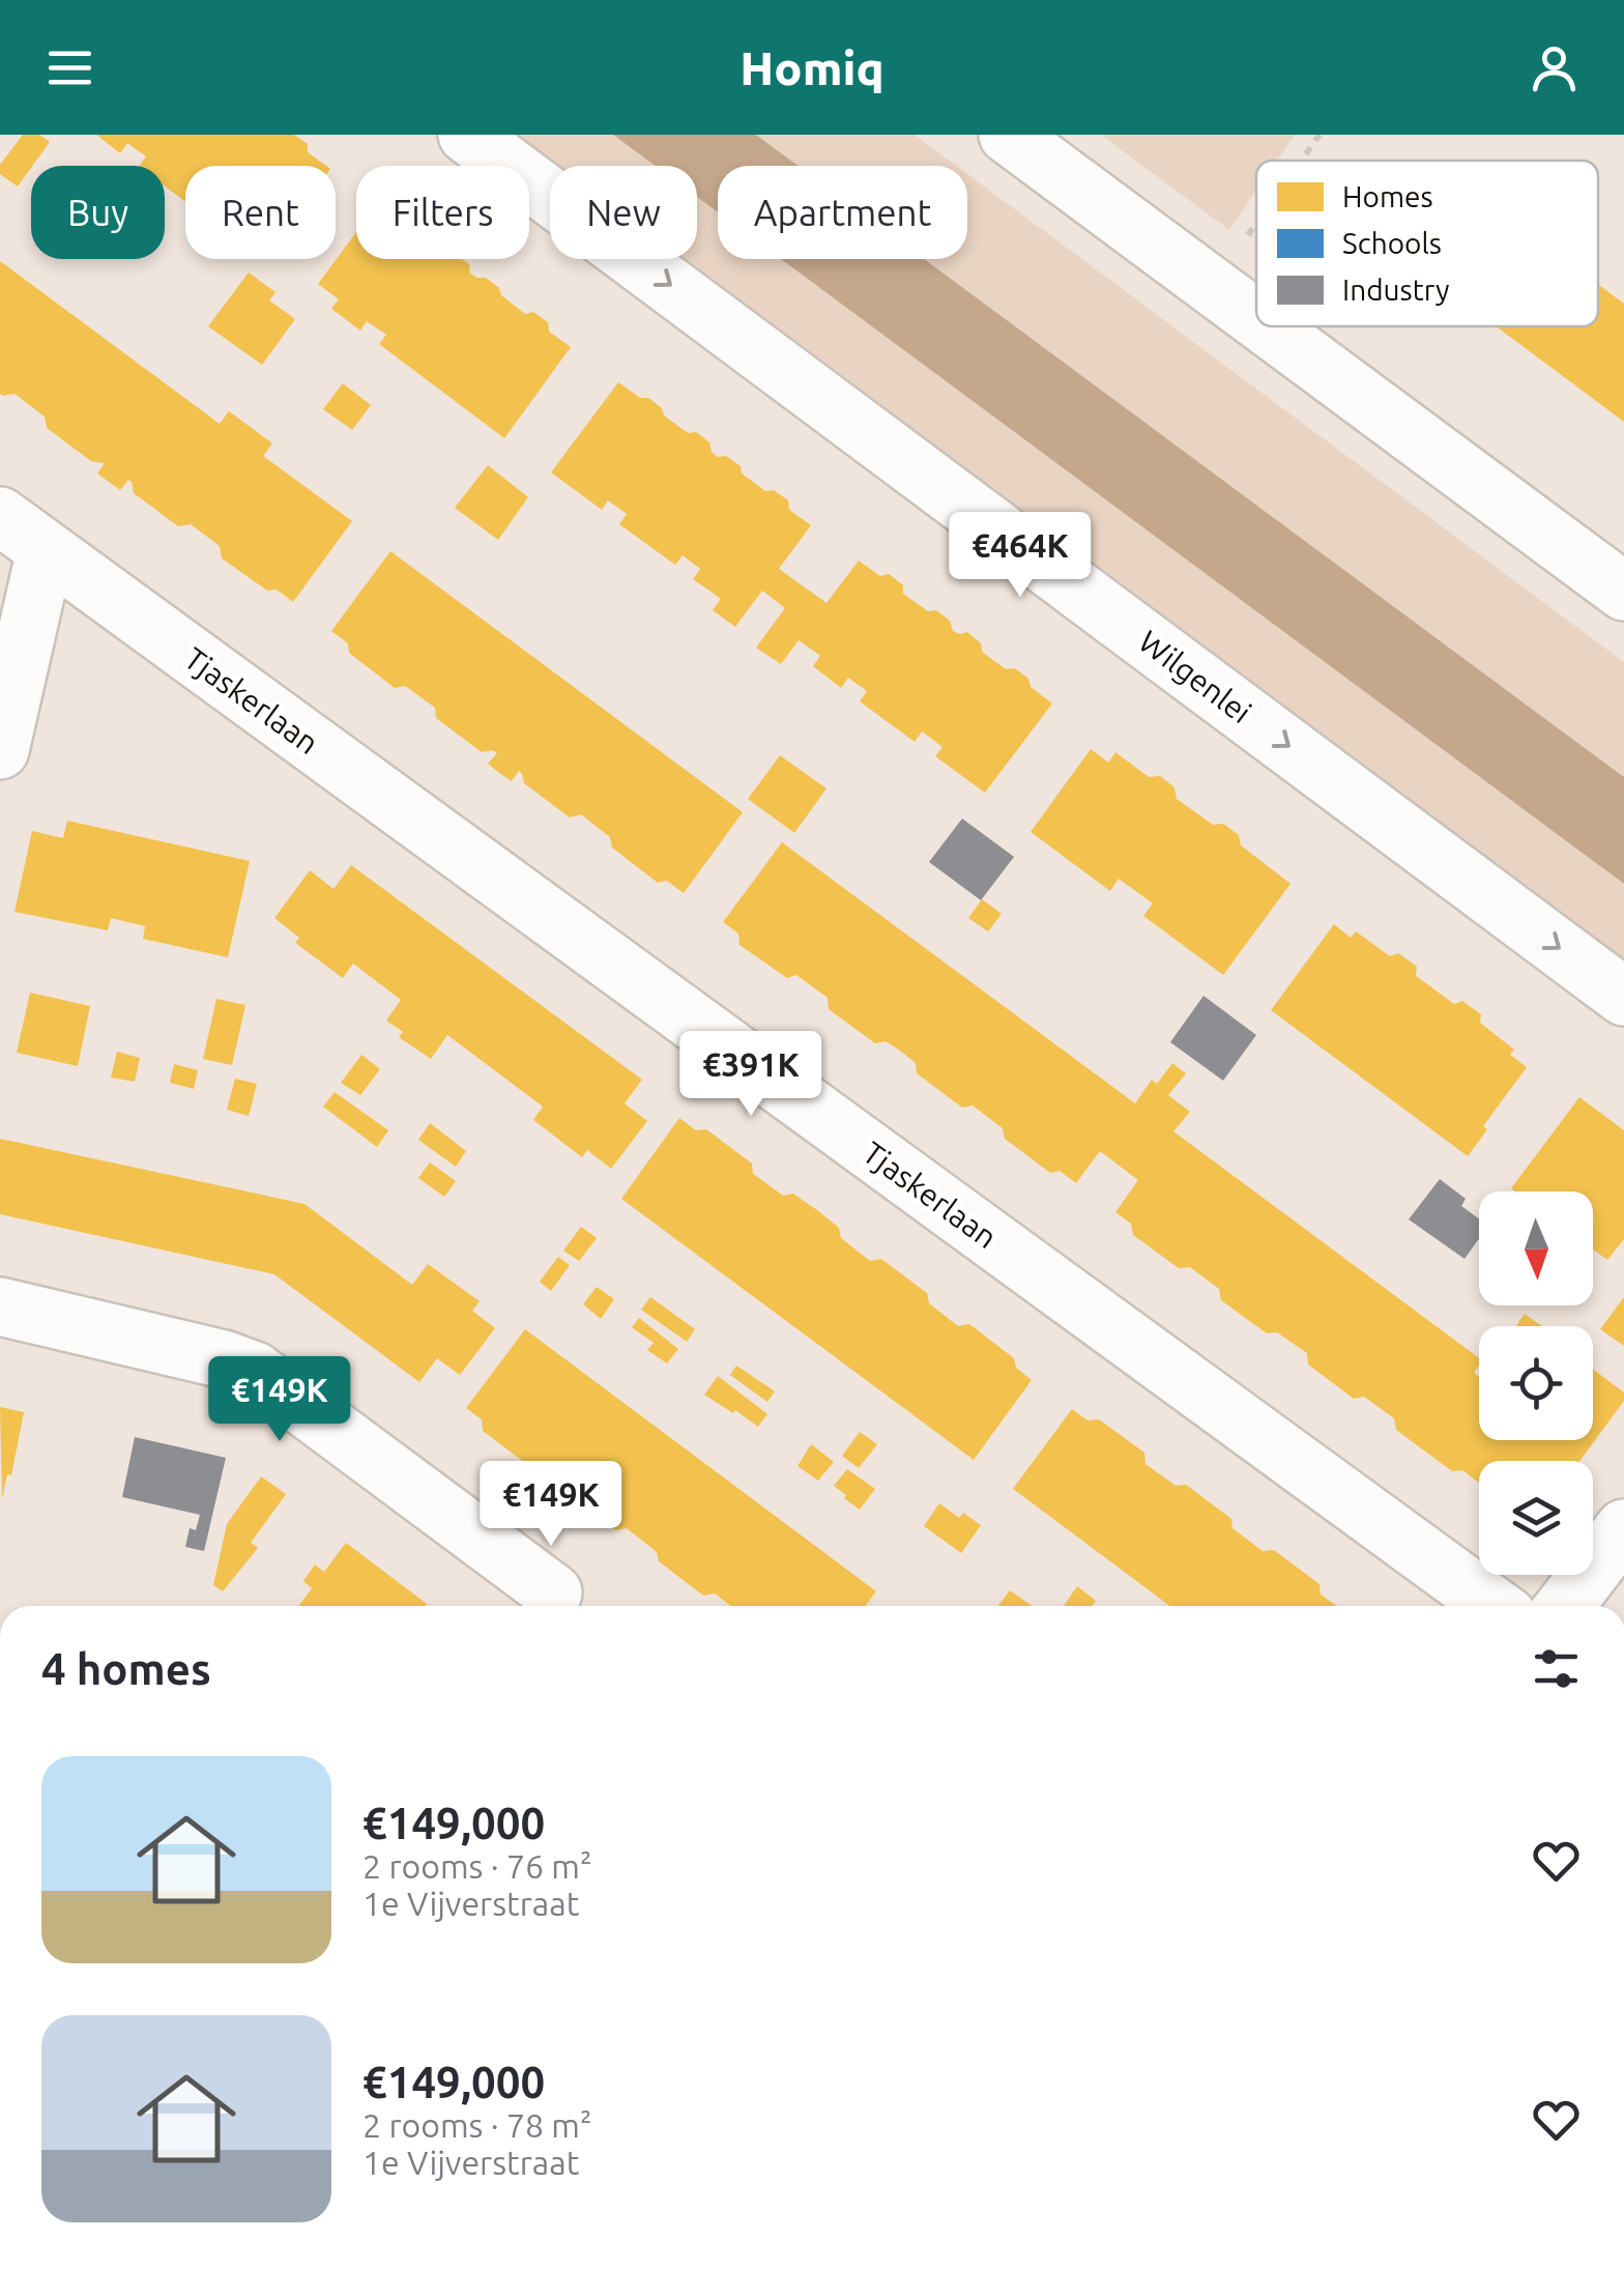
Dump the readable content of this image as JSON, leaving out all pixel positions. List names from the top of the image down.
{
  "streets": {
    "street": ["Wilgenlei", "Tjaskerlaan"]
  },
  "legend": ["Homes", "Schools", "Industry"],
  "north": "bottom",
  "page": {
    "header": "Homiq",
    "chip": [
      "Buy",
      "Rent",
      "Filters",
      "New",
      "Apartment"
    ],
    "price": [
      "€464K",
      "€391K",
      "€149K",
      "€149K"
    ],
    "heading": "4 homes",
    "list": [
      {
        "name": "€149,000",
        "note": "2 rooms · 76 m² · 1e Vijverstraat"
      },
      {
        "name": "€149,000",
        "note": "2 rooms · 78 m² · 1e Vijverstraat"
      }
    ]
  }
}
